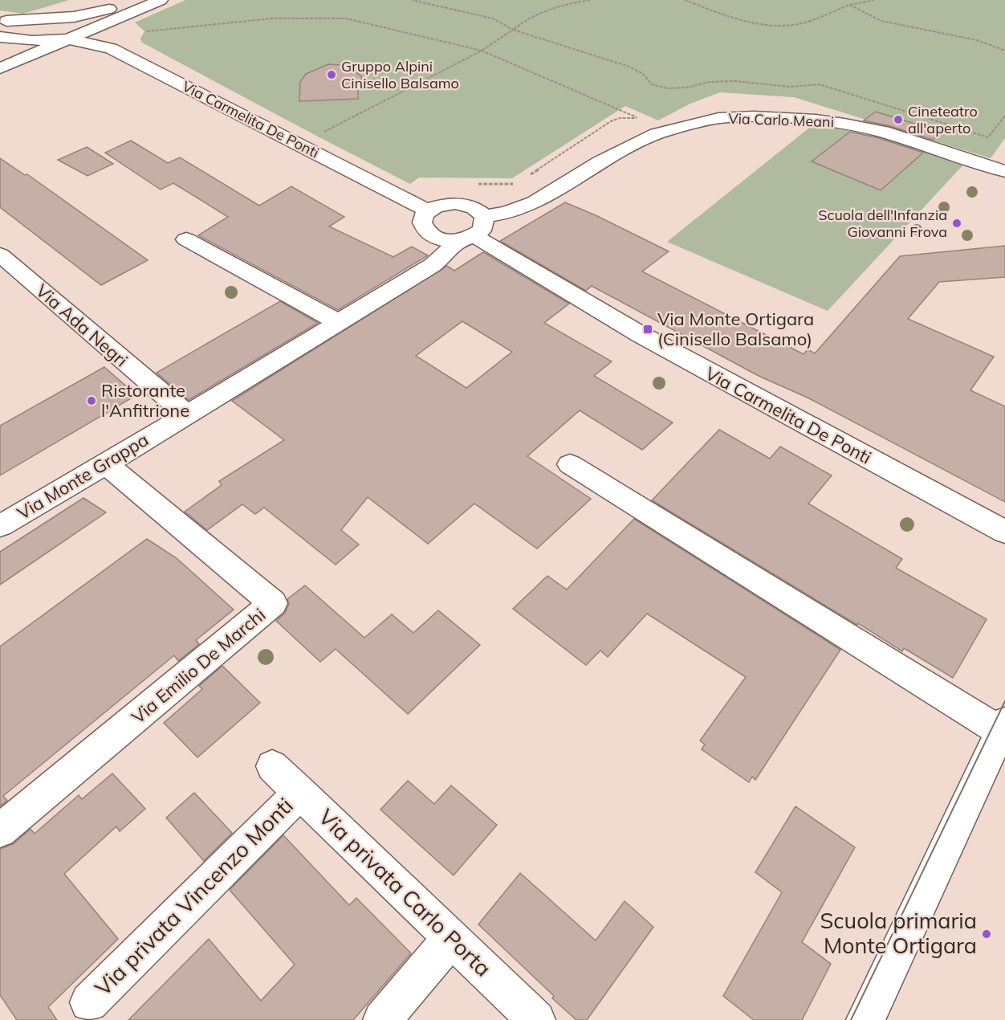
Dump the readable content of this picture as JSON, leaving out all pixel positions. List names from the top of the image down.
{
  "streets": {
    "street": [
      "Via Carmelita De Ponti",
      "Via Carlo Meani",
      "Via Ada Negri",
      "Via Monte Grappa",
      "Via Emilio De Marchi",
      "Via privata Carlo Porta",
      "Via privata Vincenzo Monti"
    ]
  },
  "crossings": [
    ["Via Carmelita De Ponti", "Via Carlo Meani"],
    ["Via Carmelita De Ponti", "Via Monte Grappa"],
    ["Via Carlo Meani", "Via Monte Grappa"],
    ["Via Ada Negri", "Via Monte Grappa"],
    ["Via Monte Grappa", "Via Emilio De Marchi"],
    ["Via privata Carlo Porta", "Via privata Vincenzo Monti"]
  ],
  "places": {
    "other": [
      "Gruppo Alpini Cinisello Balsamo",
      "Cineteatro all'aperto",
      "Scuola dell'Infanzia Giovanni Frova",
      "Ristorante l'Anfitrione",
      "Scuola primaria Monte Ortigara"
    ],
    "transit": ["Via Monte Ortigara (Cinisello Balsamo)"]
  }
}
